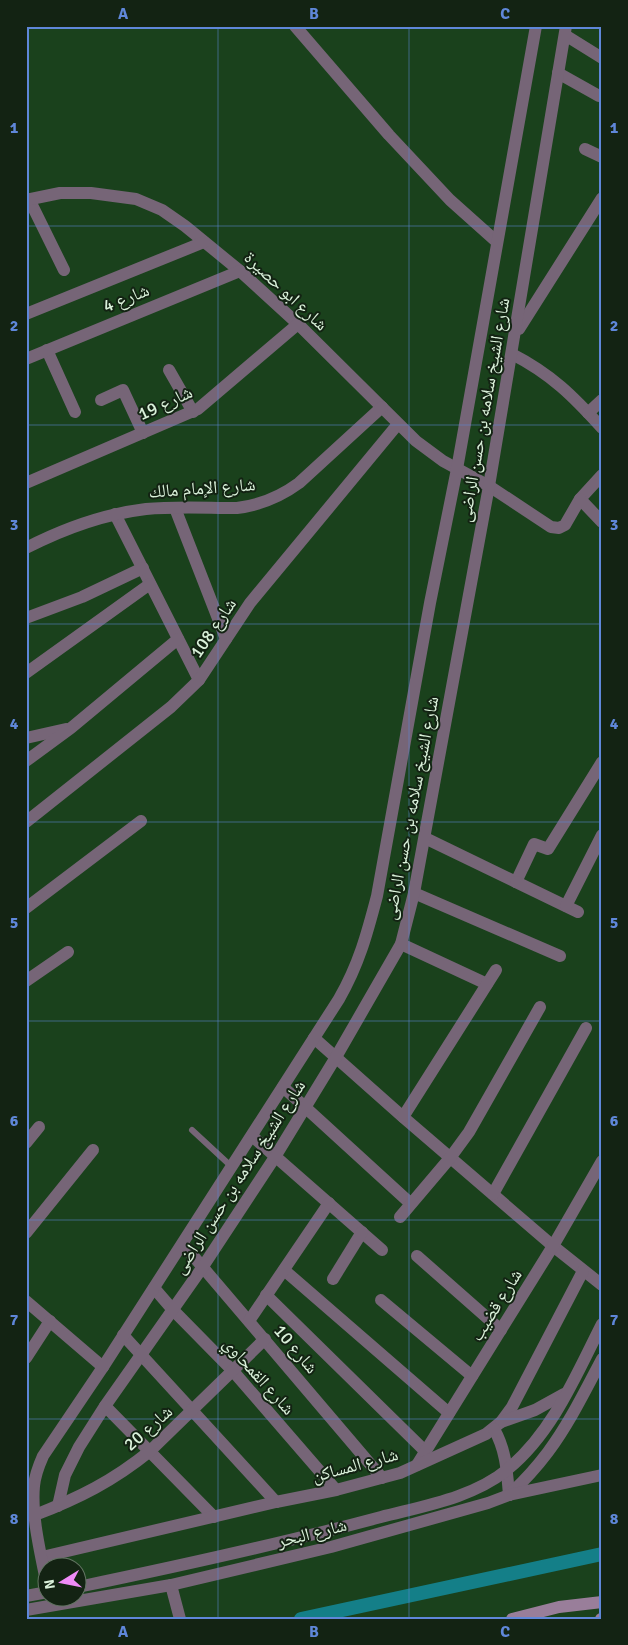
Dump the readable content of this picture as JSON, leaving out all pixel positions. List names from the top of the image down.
{
  "streets": {
    "street": [
      "شارع ابو حصيرة",
      "شارع 4",
      "شارع 19",
      "شارع الشيخ سلامه بن حسن الراضى",
      "شارع الإمام مالك",
      "شارع 108",
      "شارع قضيب",
      "شارع 10",
      "شارع القمحاوي",
      "شارع 20",
      "شارع المساكن",
      "شارع البحر"
    ]
  },
  "crossings": [
    ["شارع ابو حصيرة", "شارع 4"],
    ["شارع ابو حصيرة", "شارع 19"],
    ["شارع ابو حصيرة", "شارع الشيخ سلامه بن حسن الراضى"],
    ["شارع ابو حصيرة", "شارع الإمام مالك"],
    ["شارع ابو حصيرة", "شارع 108"],
    ["شارع الشيخ سلامه بن حسن الراضى", "شارع 10"],
    ["شارع الشيخ سلامه بن حسن الراضى", "شارع القمحاوي"],
    ["شارع الشيخ سلامه بن حسن الراضى", "شارع 20"],
    ["شارع الشيخ سلامه بن حسن الراضى", "شارع المساكن"],
    ["شارع قضيب", "شارع المساكن"],
    ["شارع 10", "شارع 20"],
    ["شارع 10", "شارع المساكن"],
    ["شارع القمحاوي", "شارع 20"],
    ["شارع القمحاوي", "شارع المساكن"]
  ],
  "north": "left",
  "grid": {
    "columns": ["A", "B", "C"],
    "rows": [
      "1",
      "2",
      "3",
      "4",
      "5",
      "6",
      "7",
      "8"
    ]
  }
}
